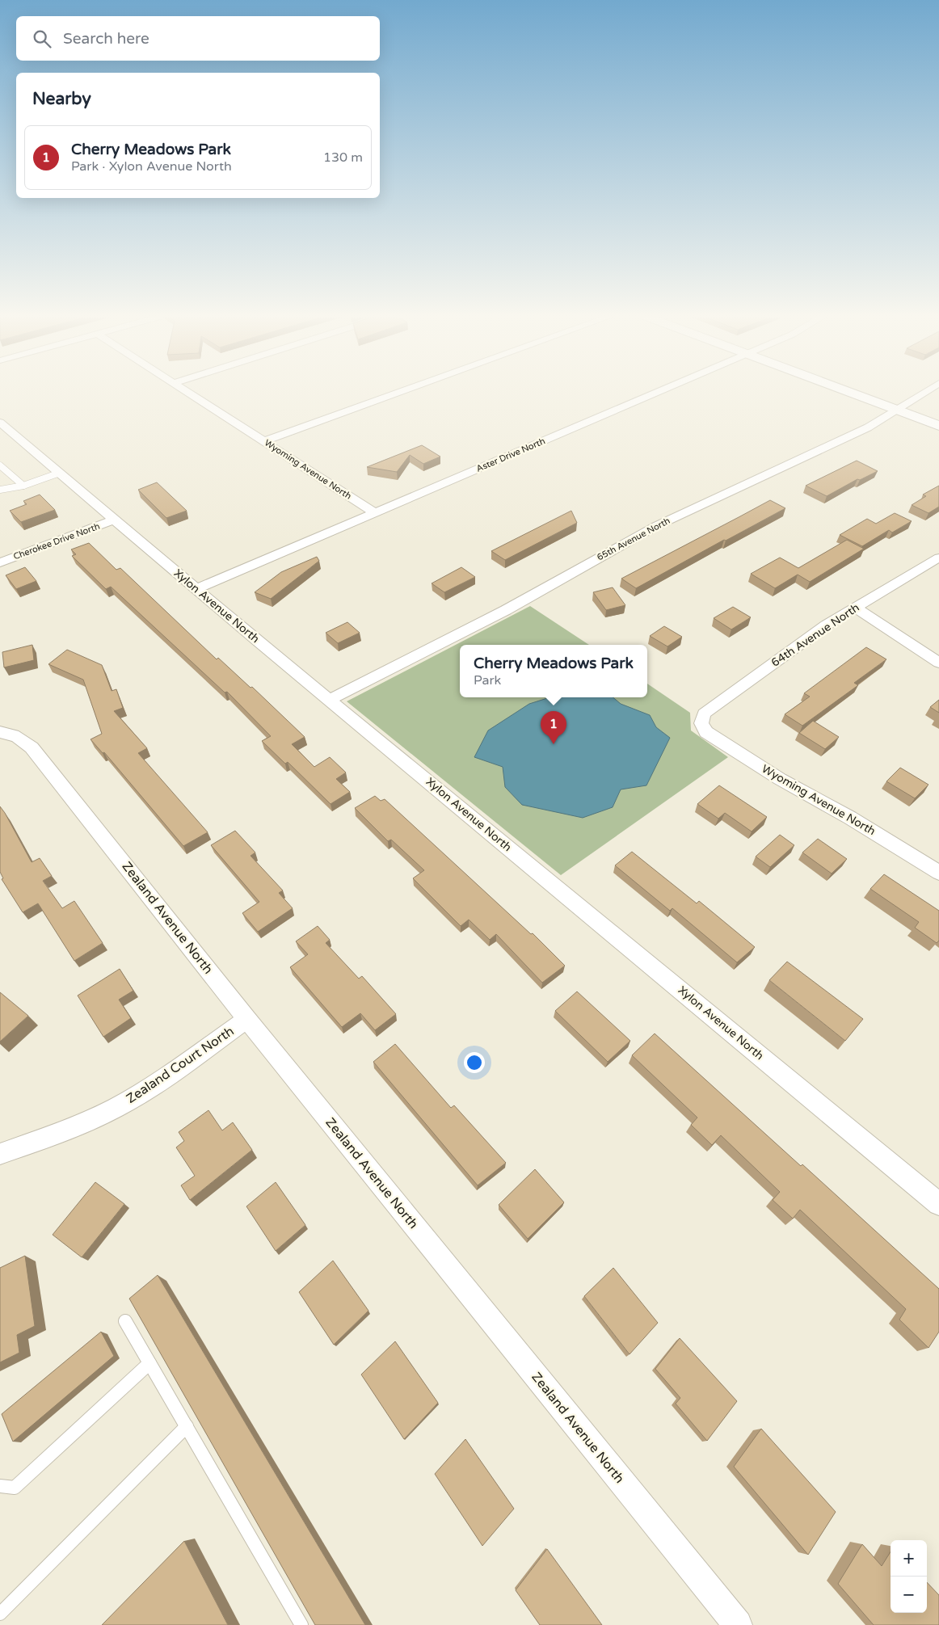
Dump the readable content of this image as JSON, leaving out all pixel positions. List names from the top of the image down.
{
  "streets": {
    "street": [
      "Aster Drive North",
      "Wyoming Avenue North",
      "65th Avenue North",
      "Cherokee Drive North",
      "Xylon Avenue North",
      "64th Avenue North",
      "Zealand Avenue North",
      "Zealand Court North"
    ]
  },
  "crossings": [
    ["Aster Drive North", "Wyoming Avenue North"],
    ["Aster Drive North", "Xylon Avenue North"],
    ["Wyoming Avenue North", "64th Avenue North"],
    ["65th Avenue North", "Xylon Avenue North"],
    ["Cherokee Drive North", "Xylon Avenue North"],
    ["Zealand Avenue North", "Zealand Court North"]
  ],
  "page": {
    "search": "Search here",
    "heading": "Nearby",
    "list": [
      {
        "mark": "1",
        "name": "Cherry Meadows Park",
        "note": "Park · Xylon Avenue North",
        "value": "130 m"
      }
    ],
    "popup": ["Cherry Meadows Park", "Park"],
    "pins": "1",
    "map_buttons": ["+", "−"]
  }
}
